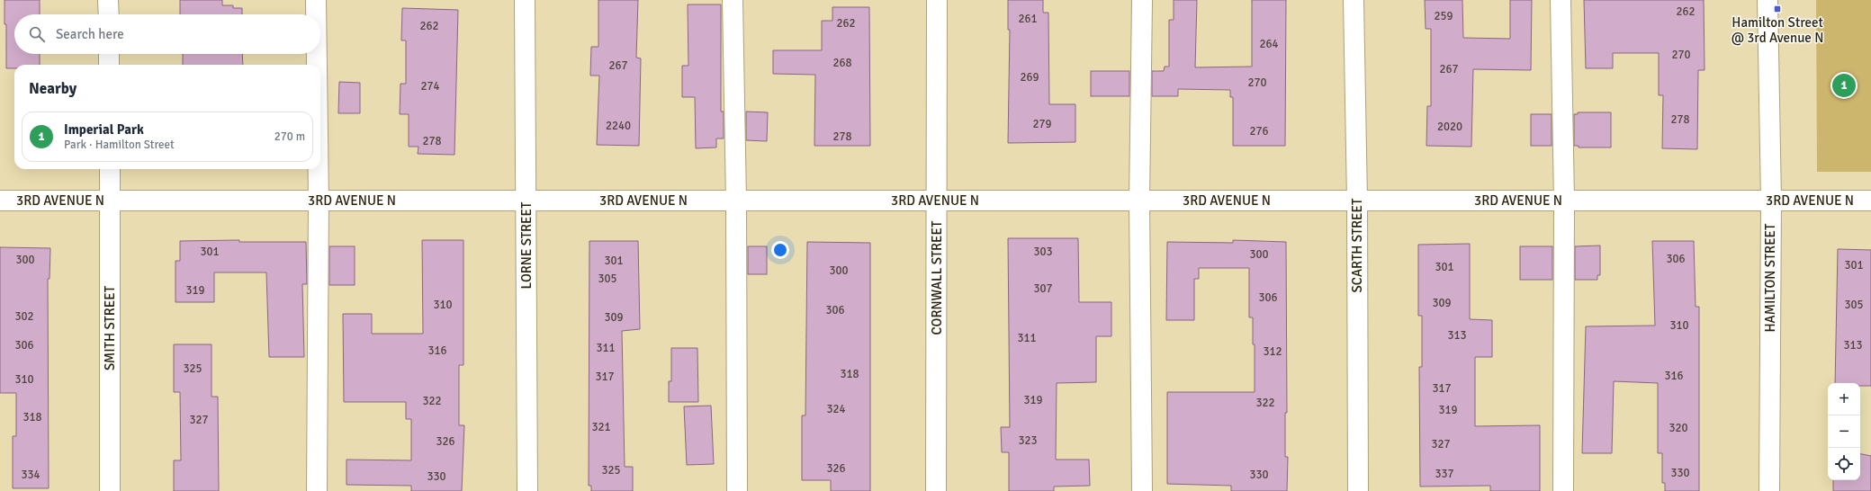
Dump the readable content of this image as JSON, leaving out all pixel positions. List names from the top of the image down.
{
  "streets": {
    "street": [
      "3RD AVENUE N",
      "LORNE STREET",
      "SCARTH STREET",
      "CORNWALL STREET",
      "HAMILTON STREET",
      "SMITH STREET"
    ]
  },
  "crossings": [
    ["3RD AVENUE N", "LORNE STREET"],
    ["3RD AVENUE N", "SCARTH STREET"],
    ["3RD AVENUE N", "CORNWALL STREET"],
    ["3RD AVENUE N", "HAMILTON STREET"],
    ["3RD AVENUE N", "SMITH STREET"]
  ],
  "places": {
    "transit": ["Hamilton Street @ 3rd Avenue N"]
  },
  "house_numbers": [
    "262",
    "259",
    "261",
    "262",
    "262",
    "264",
    "270",
    "268",
    "267",
    "267",
    "269",
    "270",
    "274",
    "278",
    "279",
    "2240",
    "2020",
    "276",
    "278",
    "278",
    "301",
    "303",
    "300",
    "306",
    "300",
    "301",
    "301",
    "301",
    "300",
    "305",
    "307",
    "319",
    "306",
    "309",
    "310",
    "305",
    "306",
    "302",
    "309",
    "310",
    "313",
    "311",
    "306",
    "313",
    "311",
    "316",
    "312",
    "325",
    "318",
    "316",
    "317",
    "310",
    "317",
    "319",
    "322",
    "322",
    "324",
    "319",
    "318",
    "327",
    "321",
    "320",
    "323",
    "326",
    "327",
    "326",
    "325",
    "330",
    "337",
    "334",
    "330",
    "330"
  ],
  "page": {
    "search": "Search here",
    "heading": "Nearby",
    "pins": "1",
    "list": [
      {
        "mark": "1",
        "name": "Imperial Park",
        "note": "Park · Hamilton Street",
        "value": "270 m"
      }
    ],
    "map_buttons": ["+", "−"]
  }
}
